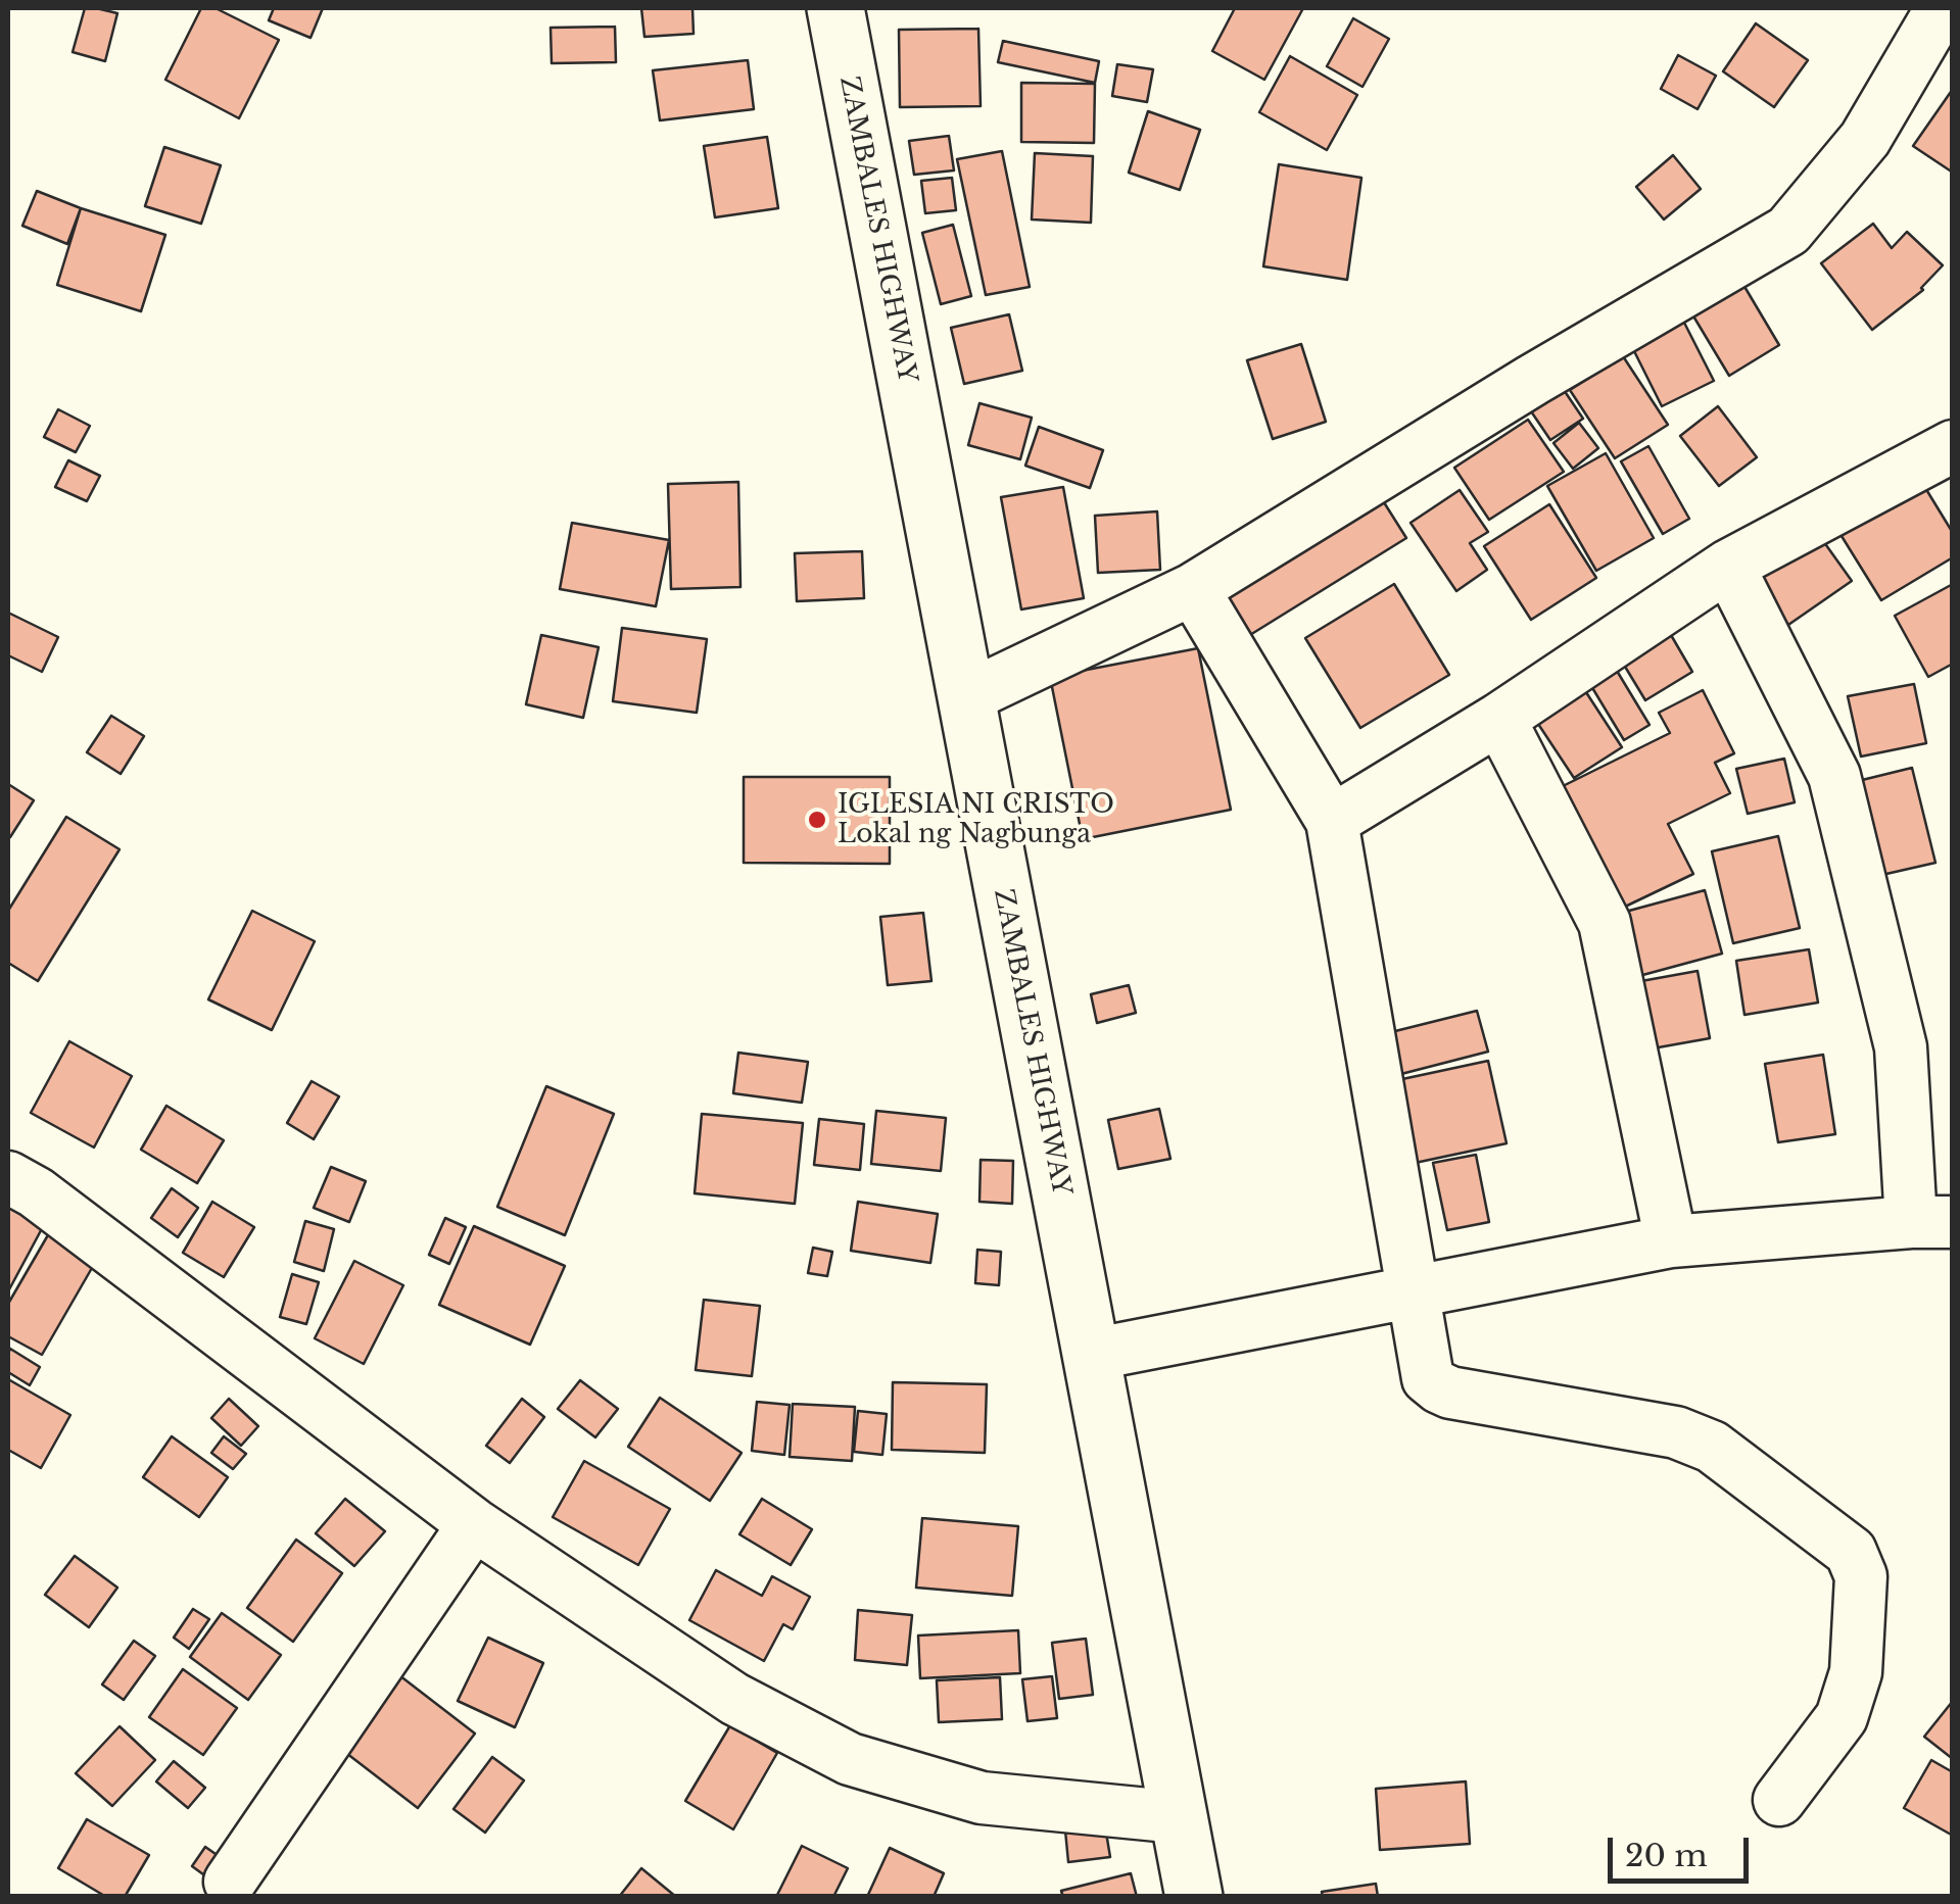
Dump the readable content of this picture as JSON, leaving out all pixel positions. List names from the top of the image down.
{
  "streets": {
    "main road": ["ZAMBALES HIGHWAY"]
  },
  "places": ["IGLESIA NI CRISTO Lokal ng Nagbunga"],
  "scale_bar": "20 m"
}
